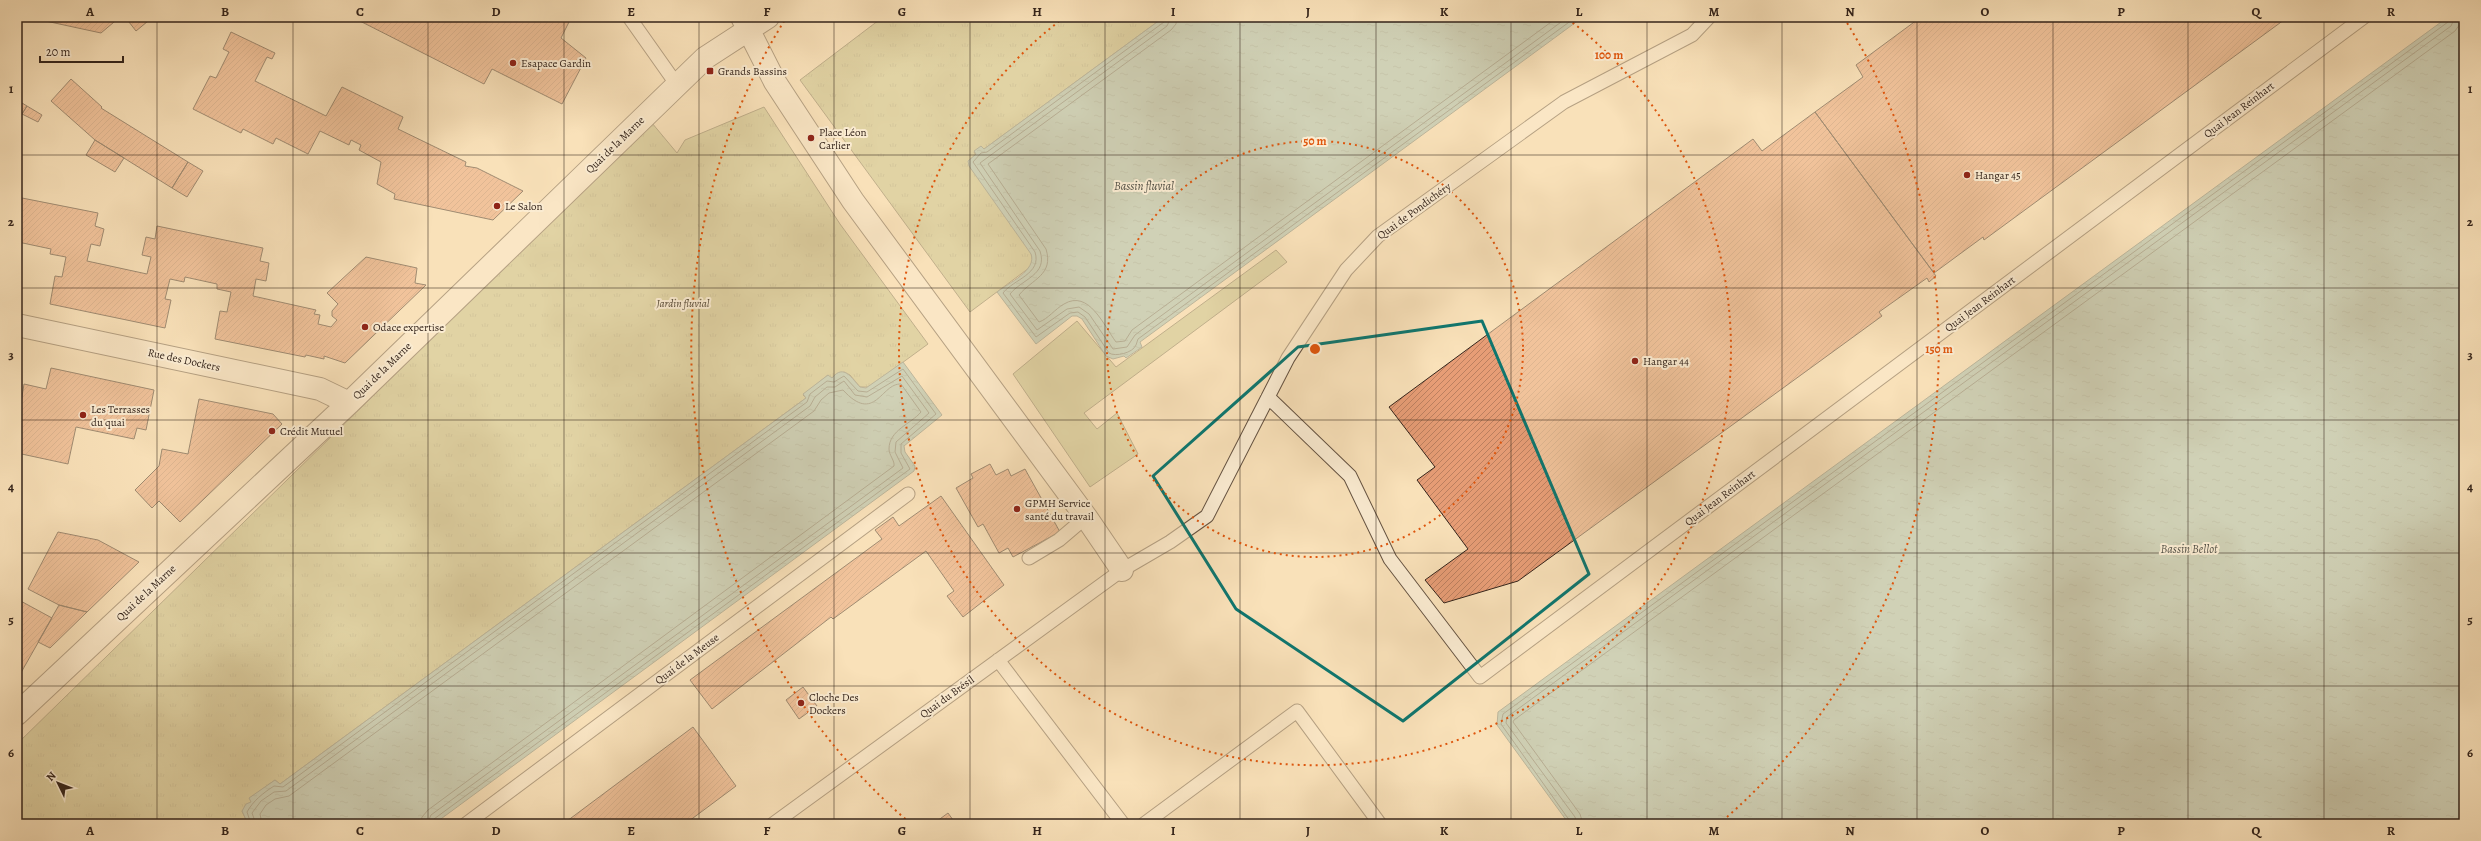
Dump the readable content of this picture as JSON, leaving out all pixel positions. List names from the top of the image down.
{
  "streets": {
    "street": ["Quai de la Marne", "Rue des Dockers"],
    "lane": [
      "Quai Jean Reinhart",
      "Quai de Pondichéry",
      "Quai de la Meuse",
      "Quai du Brésil"
    ]
  },
  "crossings": [
    ["Quai Jean Reinhart", "Quai de Pondichéry"],
    ["Quai de la Marne", "Rue des Dockers"],
    ["Quai de Pondichéry", "Quai du Brésil"]
  ],
  "water": ["Bassin fluvial", "Bassin Bellot"],
  "parks": ["Jardin fluvial"],
  "places": {
    "other": [
      "Esapace Gardin",
      "Place Léon Carlier",
      "Hangar 45",
      "Le Salon",
      "Odace expertise",
      "Hangar 44",
      "Les Terrasses du quai",
      "Crédit Mutuel",
      "GPMH Service santé du travail",
      "Cloche Des Dockers"
    ],
    "transit": ["Grands Bassins"]
  },
  "scale_bar": "20 m",
  "north": "top left",
  "grid": {
    "columns": [
      "A",
      "B",
      "C",
      "D",
      "E",
      "F",
      "G",
      "H",
      "I",
      "J",
      "K",
      "L",
      "M",
      "N",
      "O",
      "P",
      "Q",
      "R"
    ],
    "rows": [
      "1",
      "2",
      "3",
      "4",
      "5",
      "6"
    ]
  },
  "rings": ["100 m", "50 m", "150 m"]
}
